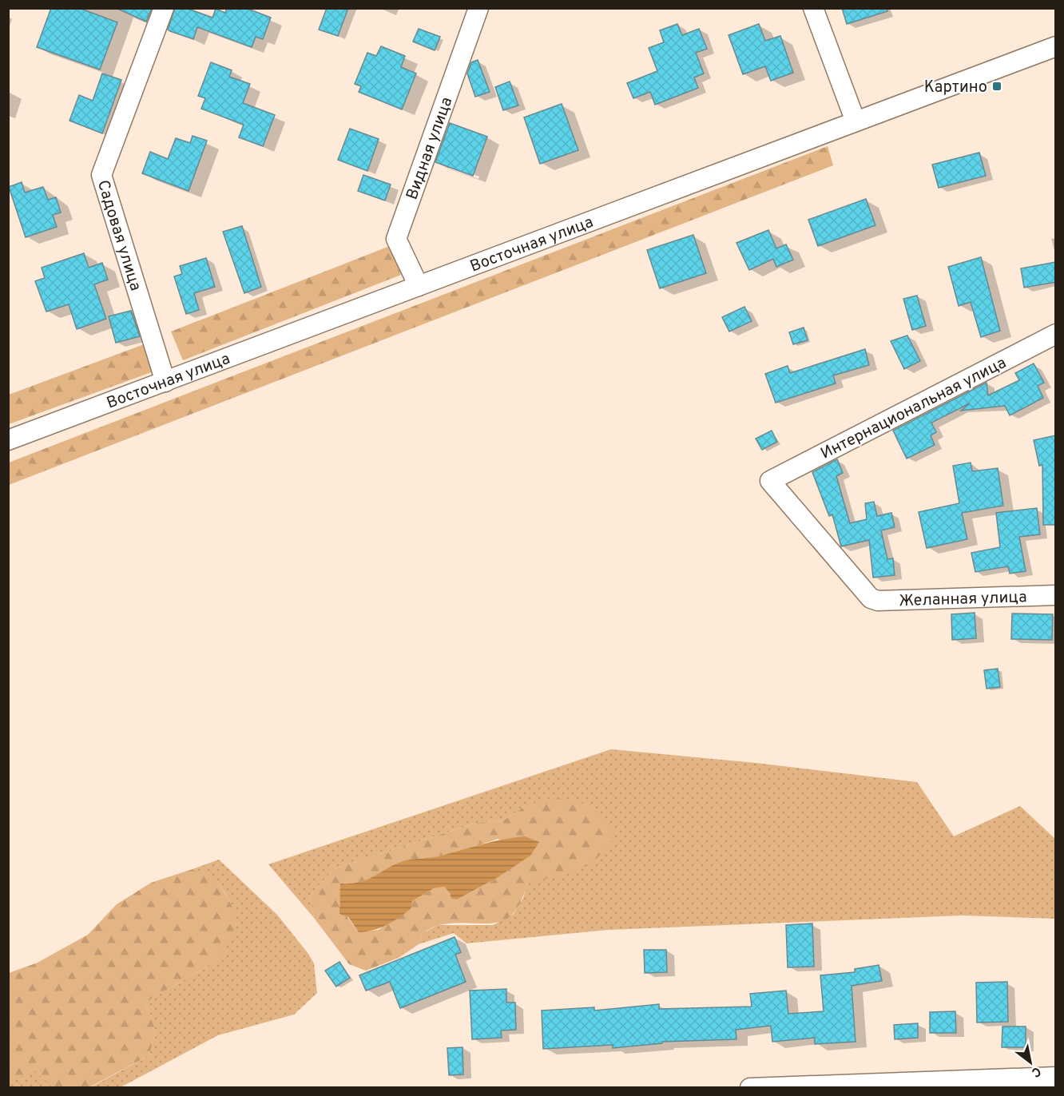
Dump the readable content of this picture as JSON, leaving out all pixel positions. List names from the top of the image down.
{
  "streets": {
    "street": [
      "Видная улица",
      "Садовая улица",
      "Восточная улица",
      "Интернациональная улица",
      "Желанная улица"
    ]
  },
  "crossings": [
    ["Видная улица", "Восточная улица"],
    ["Садовая улица", "Восточная улица"],
    ["Интернациональная улица", "Желанная улица"]
  ],
  "places": {
    "transit": ["Картино"]
  },
  "north": "bottom right"
}
